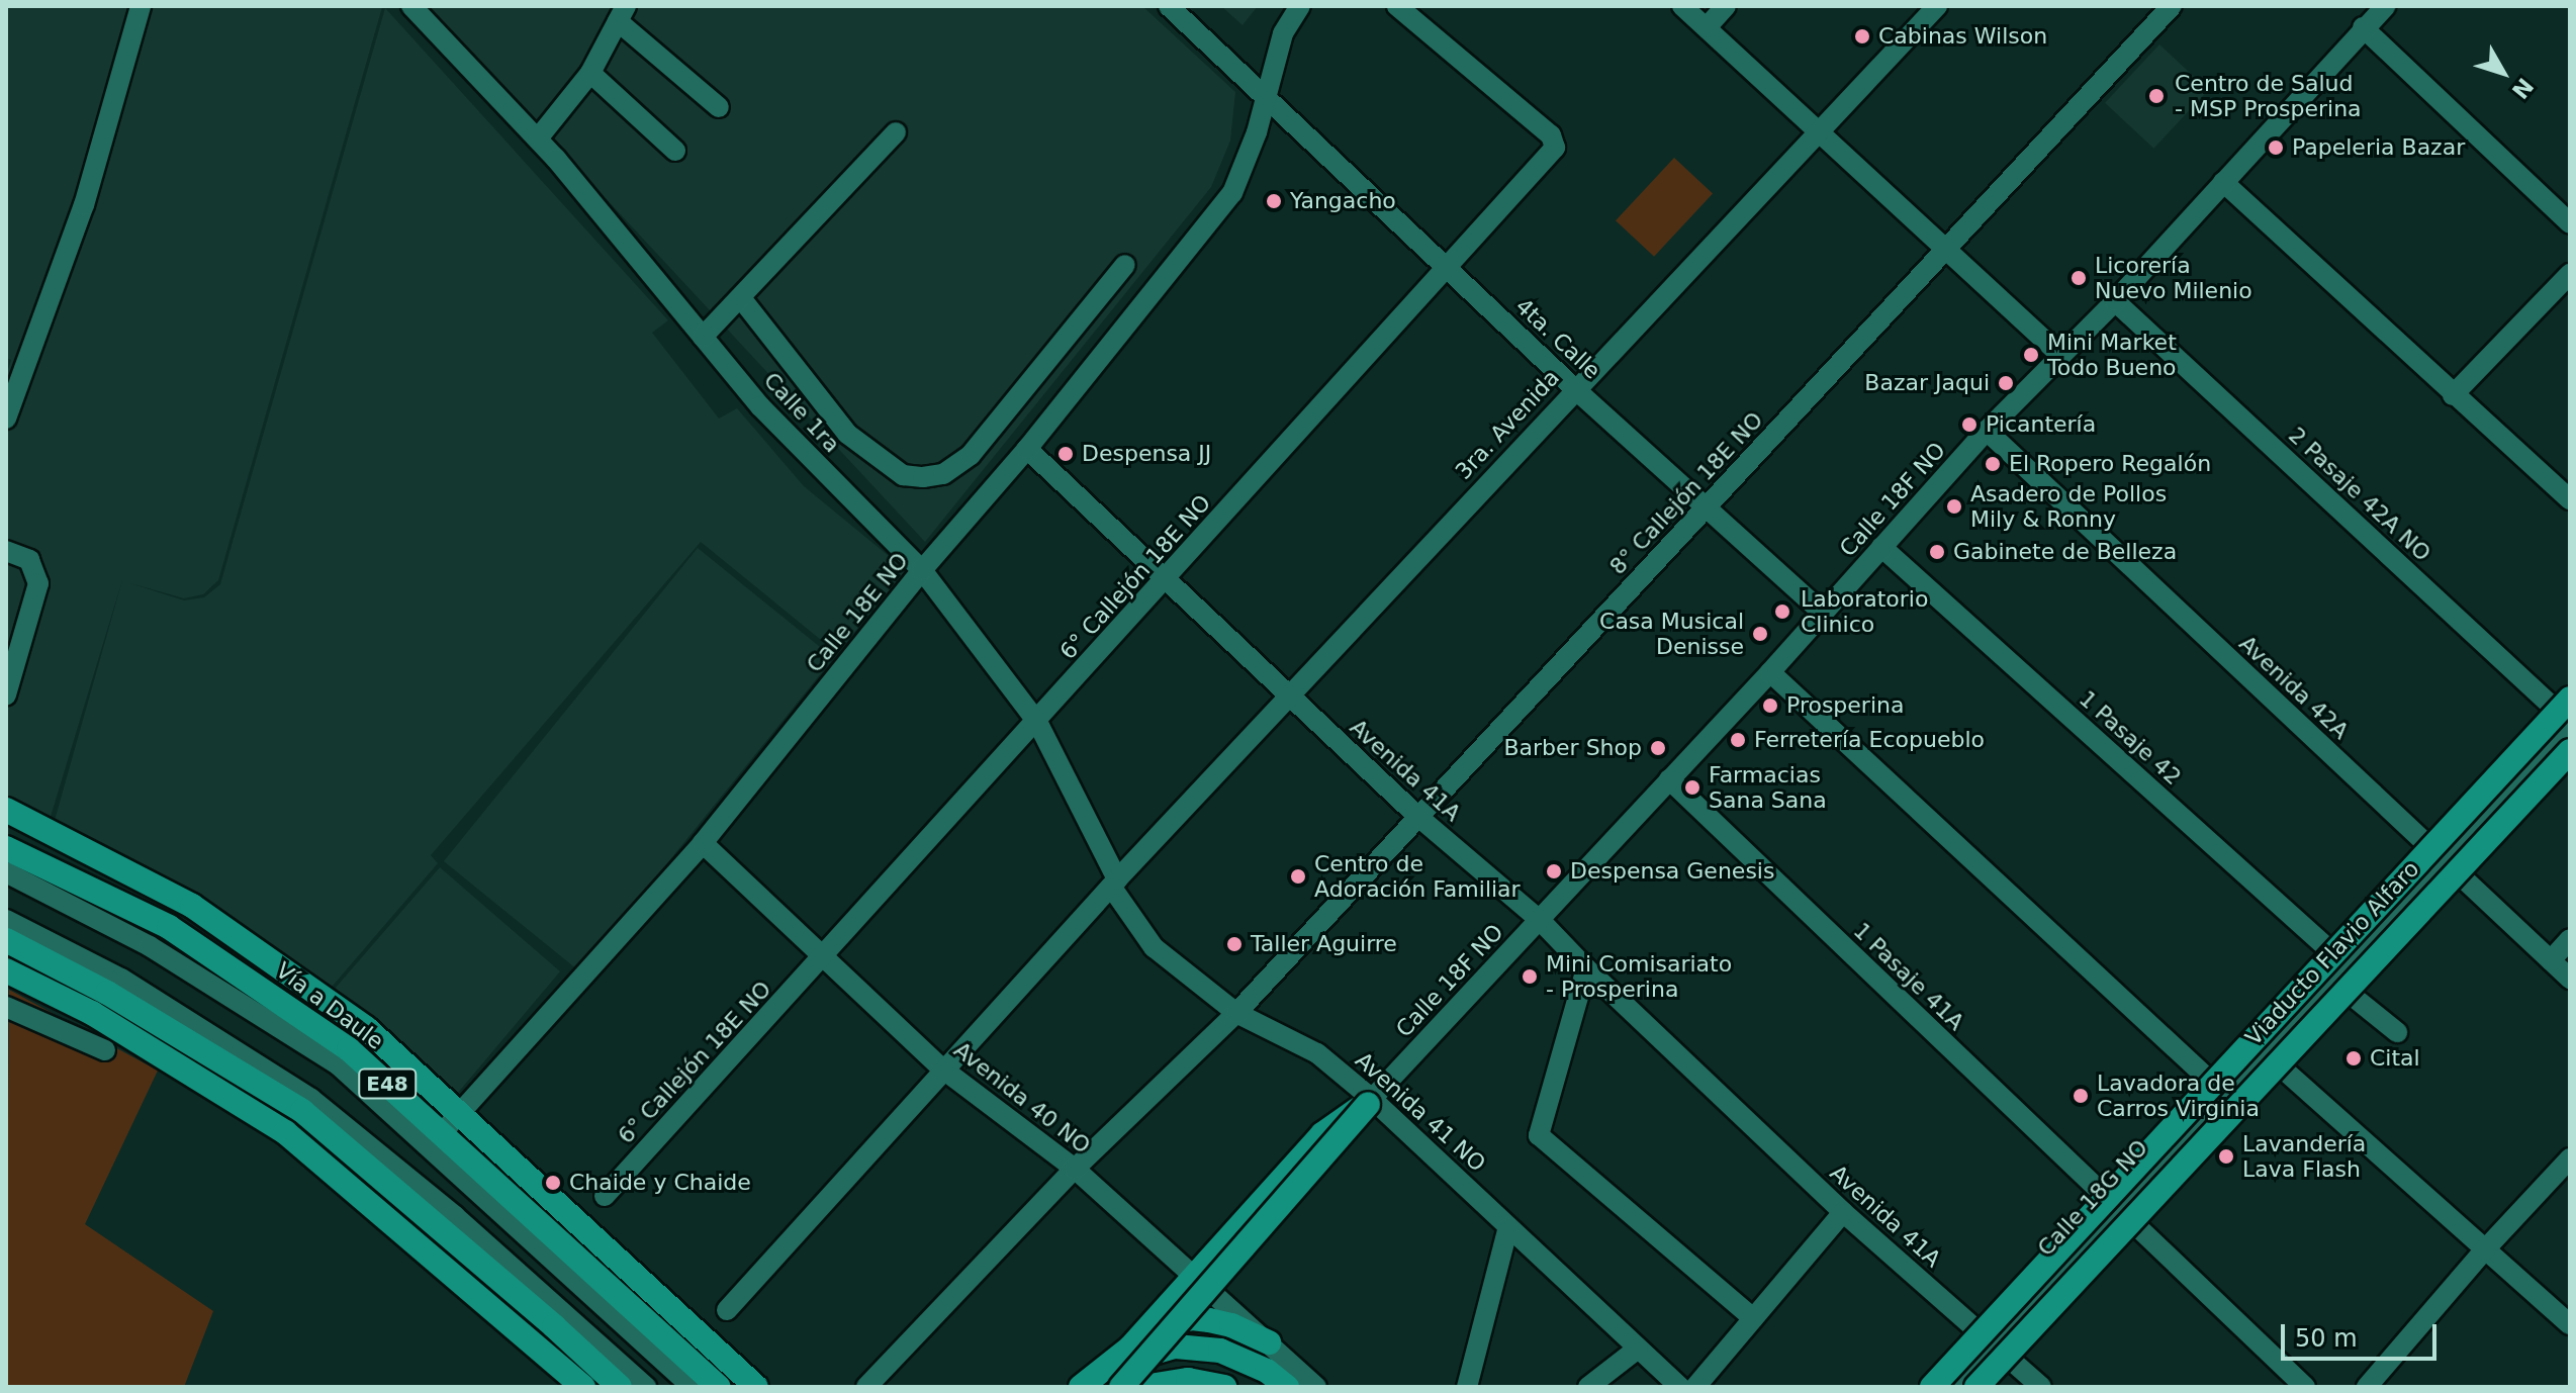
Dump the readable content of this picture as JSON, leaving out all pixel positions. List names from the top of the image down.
{
  "streets": {
    "main road": ["Viaducto Flavio Alfaro", "Vía a Daule", "E48"],
    "street": [
      "4ta. Calle",
      "Calle 1ra",
      "3ra. Avenida",
      "8° Callejón 18E NO",
      "2 Pasaje 42A NO",
      "Calle 18F NO",
      "6° Callejón 18E NO",
      "Calle 18E NO",
      "Avenida 42A",
      "1 Pasaje 42",
      "Avenida 41A",
      "1 Pasaje 41A",
      "Avenida 40 NO",
      "Avenida 41 NO",
      "Calle 18G NO"
    ]
  },
  "crossings": [
    ["4ta. Calle", "3ra. Avenida"],
    ["4ta. Calle", "8° Callejón 18E NO"],
    ["4ta. Calle", "Calle 18F NO"],
    ["4ta. Calle", "6° Callejón 18E NO"],
    ["4ta. Calle", "Calle 18E NO"],
    ["Calle 1ra", "3ra. Avenida"],
    ["Calle 1ra", "6° Callejón 18E NO"],
    ["Calle 1ra", "Calle 18E NO"],
    ["Calle 1ra", "Avenida 41 NO"],
    ["3ra. Avenida", "Avenida 41A"],
    ["3ra. Avenida", "Avenida 40 NO"],
    ["3ra. Avenida", "Avenida 41 NO"],
    ["8° Callejón 18E NO", "Avenida 41A"],
    ["8° Callejón 18E NO", "Avenida 40 NO"],
    ["8° Callejón 18E NO", "Avenida 41 NO"],
    ["2 Pasaje 42A NO", "Calle 18F NO"],
    ["2 Pasaje 42A NO", "Calle 18G NO"],
    ["Calle 18F NO", "Avenida 42A"],
    ["Calle 18F NO", "1 Pasaje 42"],
    ["Calle 18F NO", "Avenida 41A"],
    ["Calle 18F NO", "1 Pasaje 41A"],
    ["Calle 18F NO", "Avenida 41 NO"],
    ["6° Callejón 18E NO", "Avenida 41A"],
    ["6° Callejón 18E NO", "Avenida 40 NO"],
    ["Calle 18E NO", "Avenida 41A"],
    ["Calle 18E NO", "Vía a Daule"],
    ["Calle 18E NO", "Avenida 40 NO"],
    ["Avenida 42A", "Calle 18G NO"],
    ["1 Pasaje 42", "Calle 18G NO"],
    ["Avenida 41A", "Calle 18G NO"],
    ["1 Pasaje 41A", "Calle 18G NO"]
  ],
  "places": [
    "Cabinas Wilson",
    "Centro de Salud - MSP Prosperina",
    "Papeleria Bazar",
    "Yangacho",
    "Licorería Nuevo Milenio",
    "Mini Market Todo Bueno",
    "Bazar Jaqui",
    "Picantería",
    "Despensa JJ",
    "El Ropero Regalón",
    "Asadero de Pollos Mily & Ronny",
    "Gabinete de Belleza",
    "Laboratorio Clinico",
    "Casa Musical Denisse",
    "Prosperina",
    "Ferretería Ecopueblo",
    "Barber Shop",
    "Farmacias Sana Sana",
    "Despensa Genesis",
    "Centro de Adoración Familiar",
    "Taller Aguirre",
    "Mini Comisariato - Prosperina",
    "Cital",
    "Lavadora de Carros Virginia",
    "Lavandería Lava Flash",
    "Chaide y Chaide"
  ],
  "scale_bar": "50 m",
  "north": "bottom right"
}
